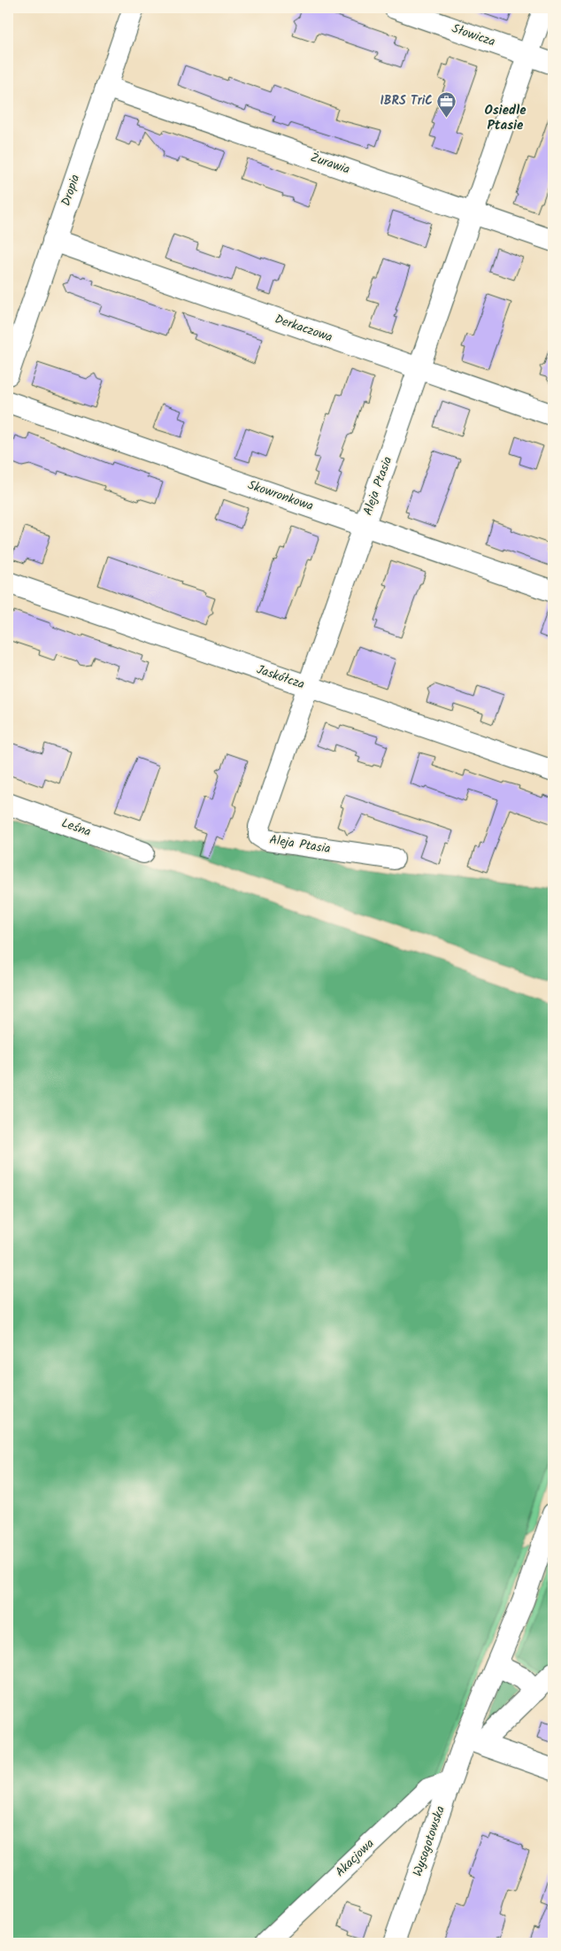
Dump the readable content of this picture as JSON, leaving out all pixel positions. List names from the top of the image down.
{
  "streets": {
    "street": [
      "Słowicza",
      "Żurawia",
      "Dropia",
      "Derkaczowa",
      "Aleja Ptasia",
      "Skowronkowa",
      "Jaskółcza",
      "Leśna",
      "Wysogotowska",
      "Akacjowa"
    ]
  },
  "crossings": [
    ["Słowicza", "Aleja Ptasia"],
    ["Żurawia", "Dropia"],
    ["Żurawia", "Aleja Ptasia"],
    ["Dropia", "Derkaczowa"],
    ["Derkaczowa", "Aleja Ptasia"],
    ["Aleja Ptasia", "Skowronkowa"],
    ["Aleja Ptasia", "Jaskółcza"],
    ["Wysogotowska", "Akacjowa"]
  ],
  "districts": ["Osiedle Ptasie"],
  "places": {
    "office": ["IBRS TriC"]
  }
}
